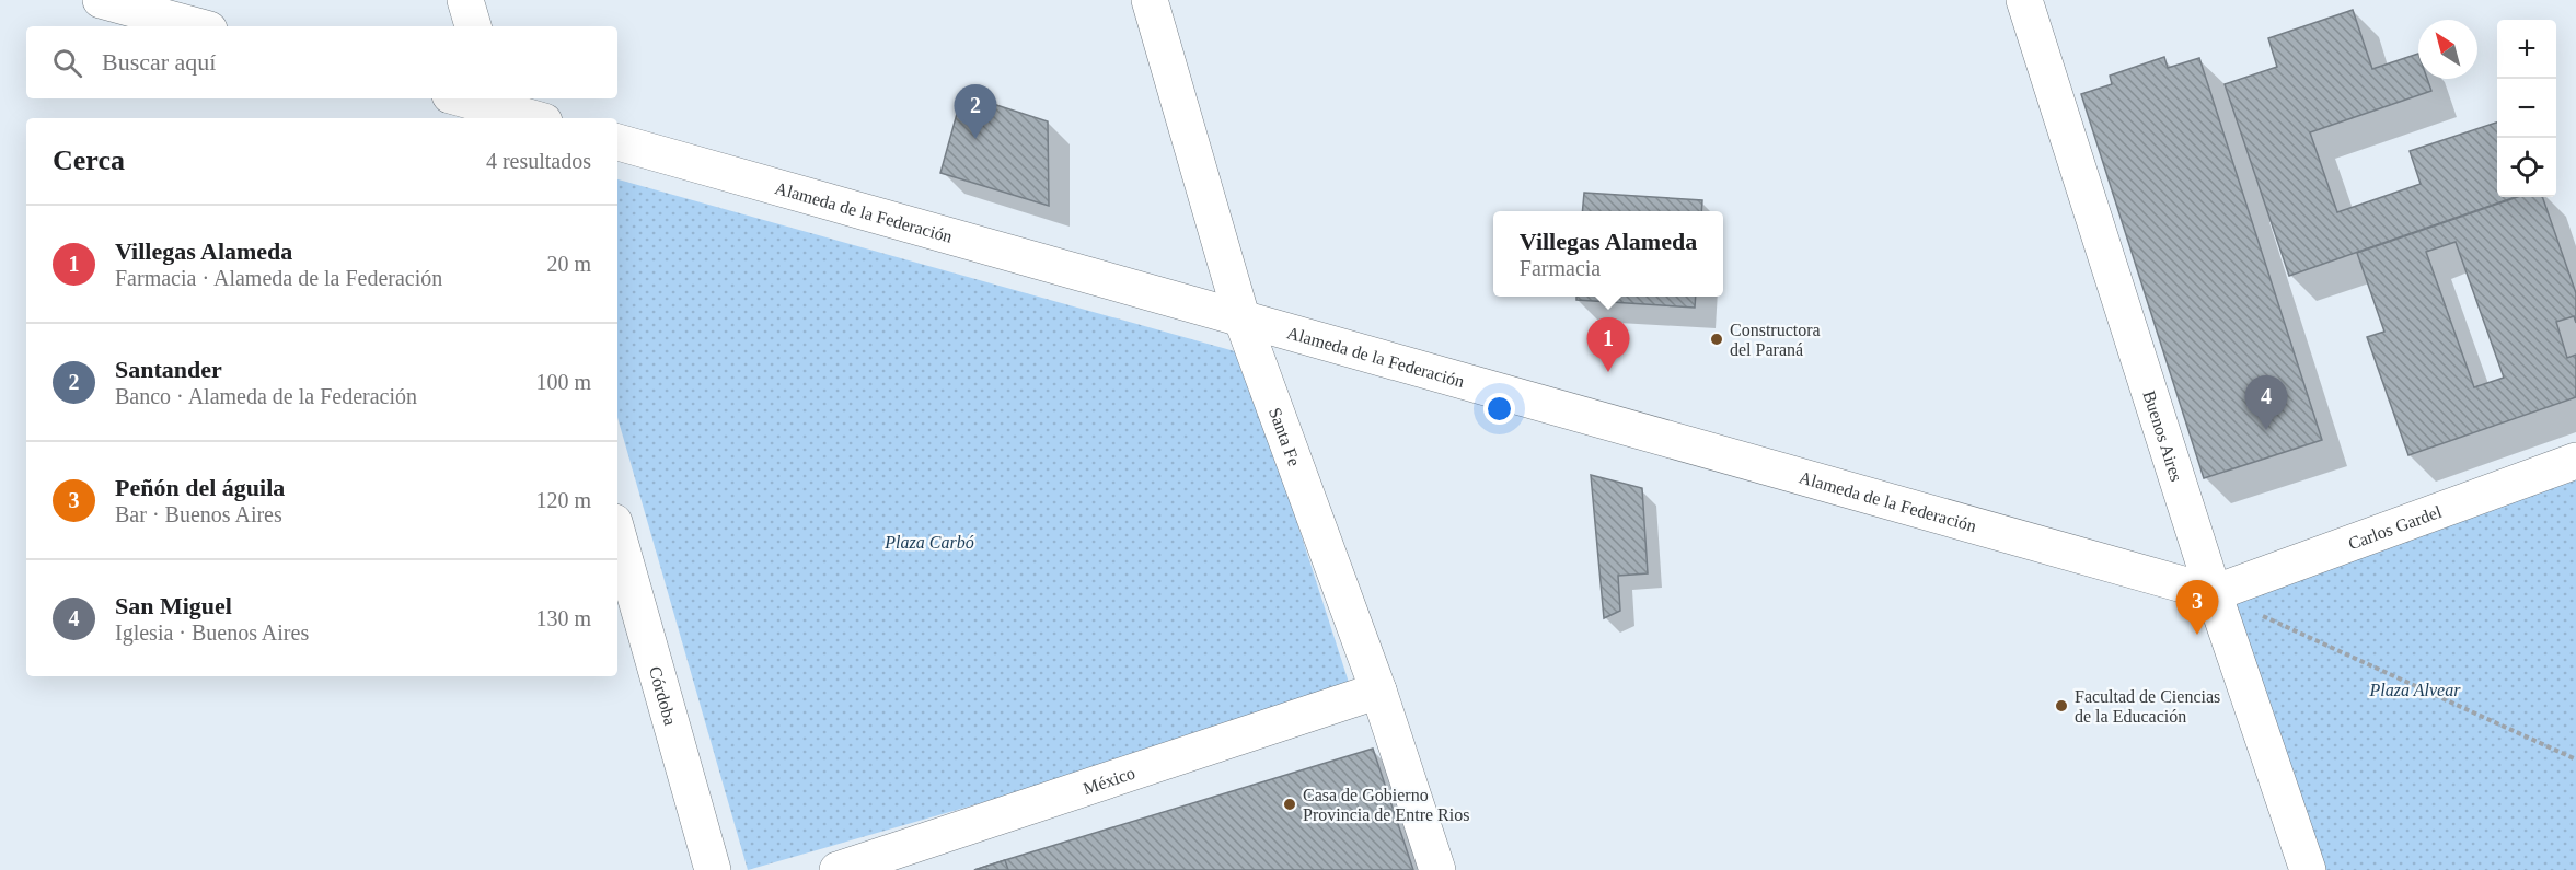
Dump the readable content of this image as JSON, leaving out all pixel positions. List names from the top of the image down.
{
  "streets": {
    "street": [
      "Alameda de la Federación",
      "Buenos Aires",
      "Santa Fe",
      "Carlos Gardel",
      "Córdoba",
      "México"
    ]
  },
  "crossings": [
    ["Alameda de la Federación", "Buenos Aires"],
    ["Alameda de la Federación", "Santa Fe"],
    ["Alameda de la Federación", "Carlos Gardel"],
    ["Buenos Aires", "Carlos Gardel"],
    ["Santa Fe", "México"]
  ],
  "parks": ["Plaza Carbó", "Plaza Alvear"],
  "places": ["Constructora del Paraná", "Facultad de Ciencias de la Educación", "Casa de Gobierno Provincia de Entre Rios"],
  "north": "top left",
  "page": {
    "map_buttons": ["+", "−"],
    "search": "Buscar aquí",
    "pins": [
      "2",
      "1",
      "4",
      "3"
    ],
    "heading": ["Cerca", "4 resultados"],
    "list": [
      {
        "mark": "1",
        "name": "Villegas Alameda",
        "note": "Farmacia · Alameda de la Federación",
        "value": "20 m"
      },
      {
        "mark": "2",
        "name": "Santander",
        "note": "Banco · Alameda de la Federación",
        "value": "100 m"
      },
      {
        "mark": "3",
        "name": "Peñón del águila",
        "note": "Bar · Buenos Aires",
        "value": "120 m"
      },
      {
        "mark": "4",
        "name": "San Miguel",
        "note": "Iglesia · Buenos Aires",
        "value": "130 m"
      }
    ],
    "popup": ["Villegas Alameda", "Farmacia"]
  }
}
